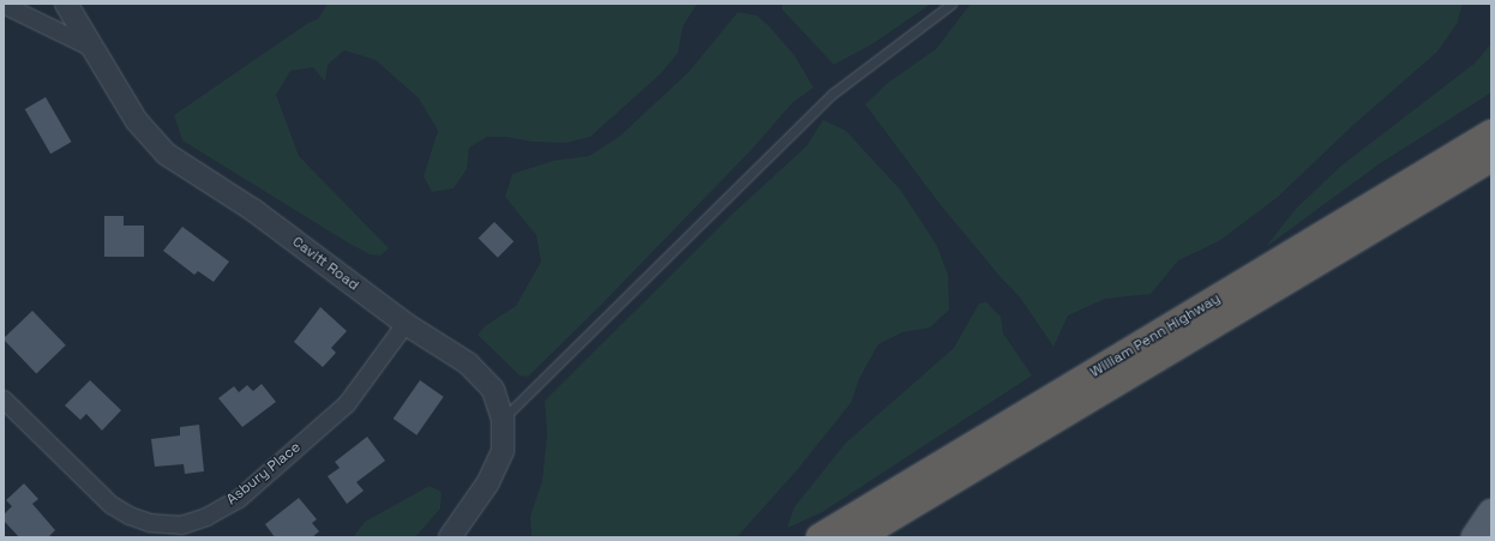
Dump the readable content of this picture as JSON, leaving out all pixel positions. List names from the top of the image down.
{
  "streets": {
    "highway": ["William Penn Highway"],
    "street": ["Cavitt Road", "Asbury Place"]
  },
  "crossings": [
    ["Cavitt Road", "Asbury Place"]
  ]
}
